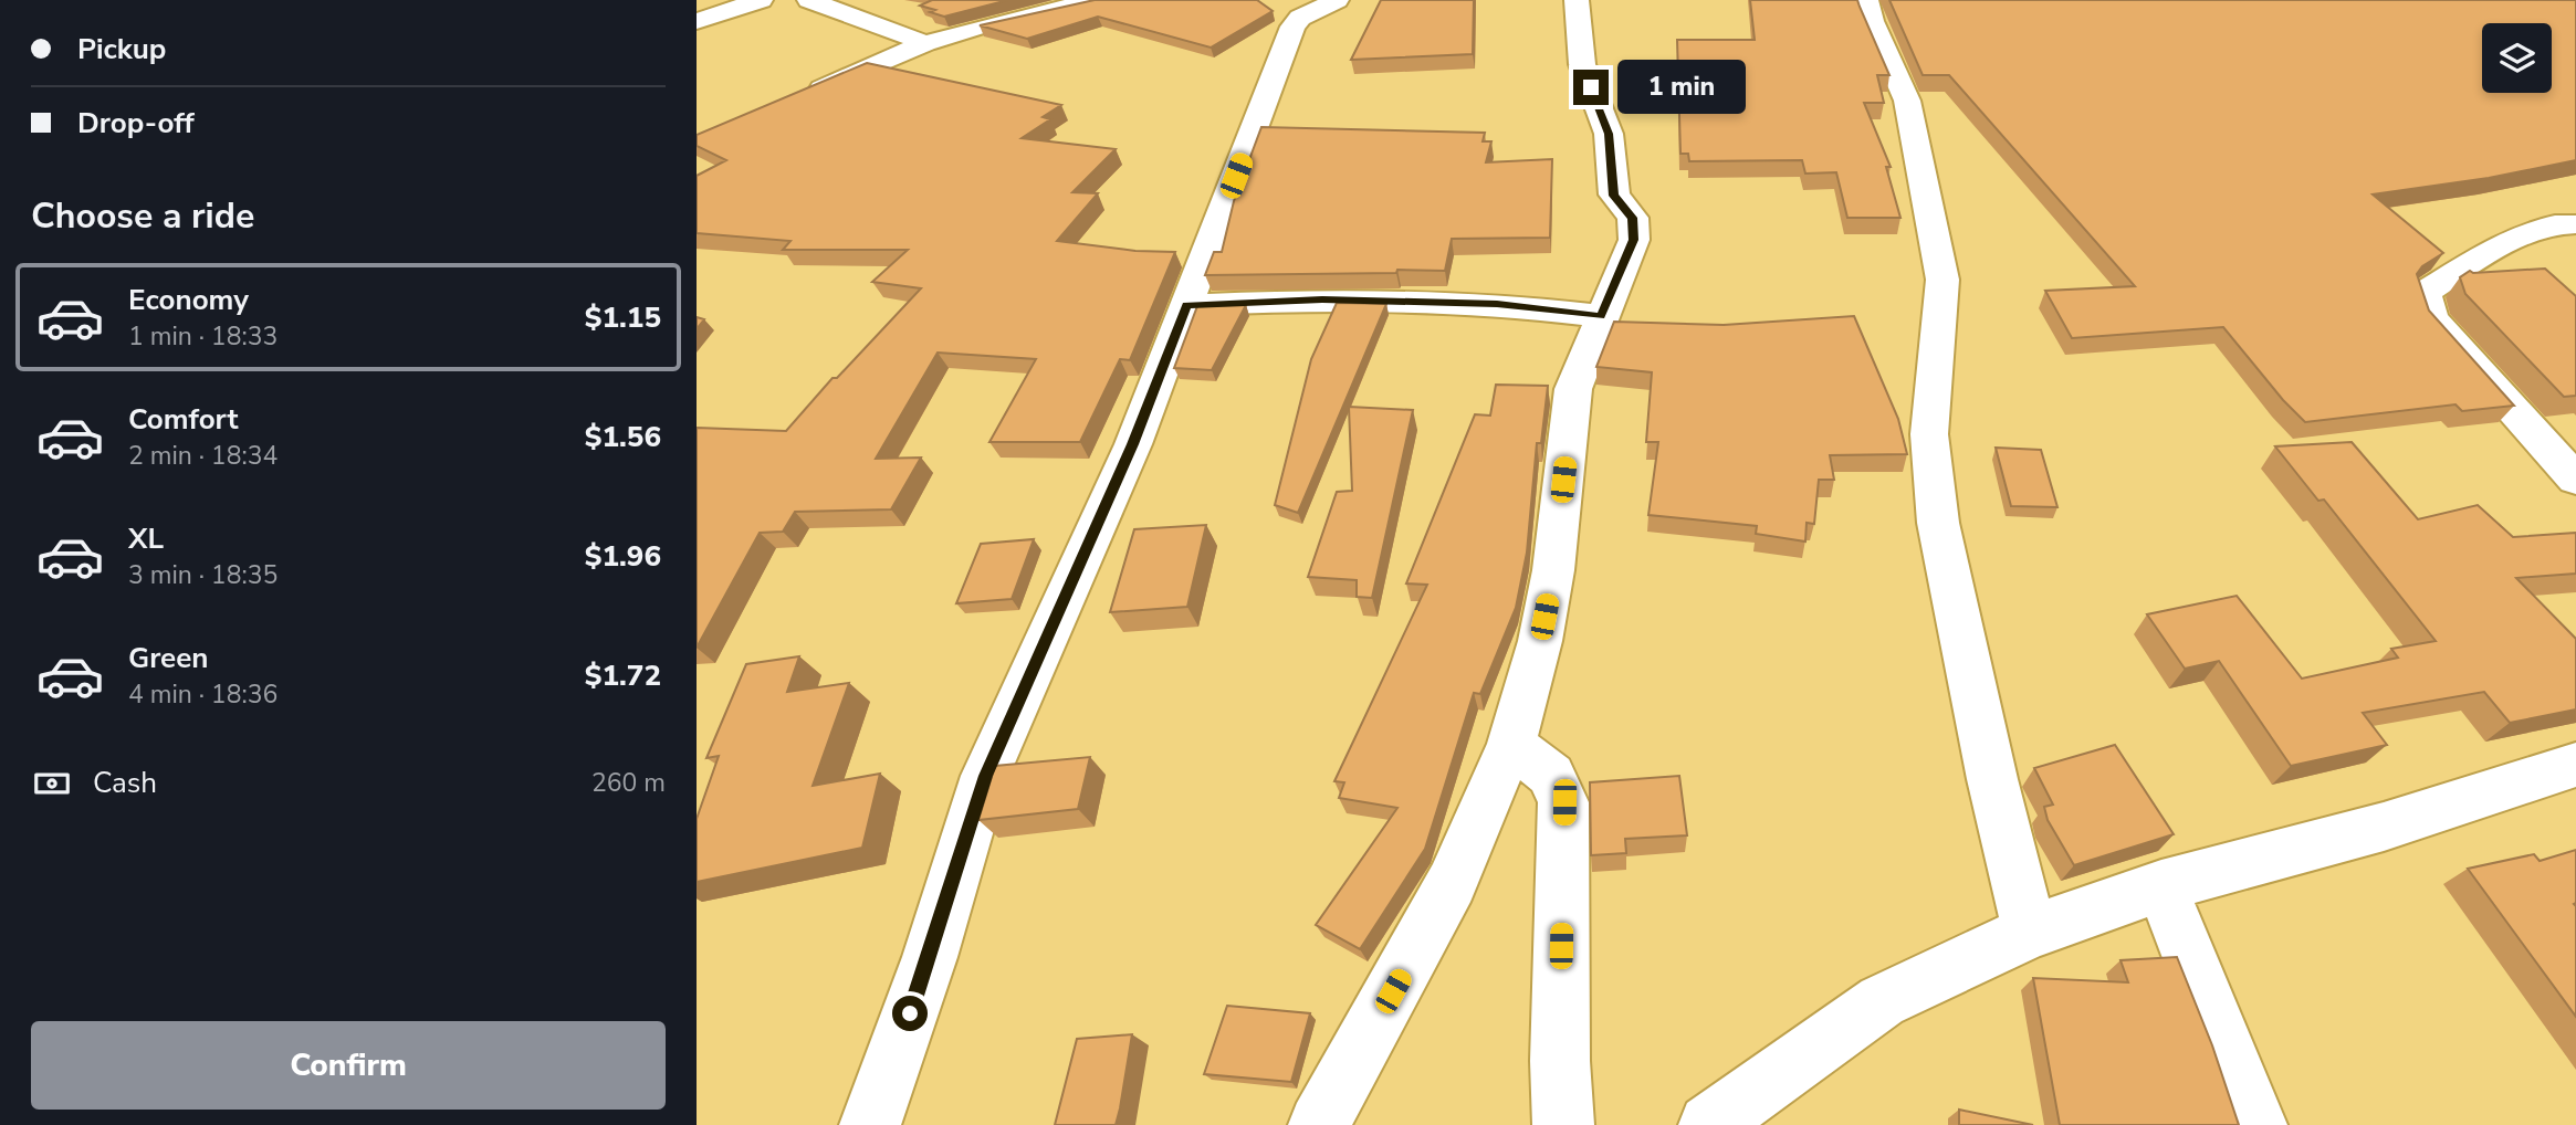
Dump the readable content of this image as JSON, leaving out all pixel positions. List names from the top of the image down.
{
  "page": {
    "banner": ["Pickup", "Drop-off"],
    "bubble": "1 min",
    "heading": "Choose a ride",
    "list": [
      {
        "name": "Economy",
        "note": "1 min · 18:33",
        "value": "$1.15"
      },
      {
        "name": "Comfort",
        "note": "2 min · 18:34",
        "value": "$1.56"
      },
      {
        "name": "XL",
        "note": "3 min · 18:35",
        "value": "$1.96"
      },
      {
        "name": "Green",
        "note": "4 min · 18:36",
        "value": "$1.72"
      }
    ],
    "pay": ["Cash", "260 m"],
    "buttons": "Confirm"
  }
}
